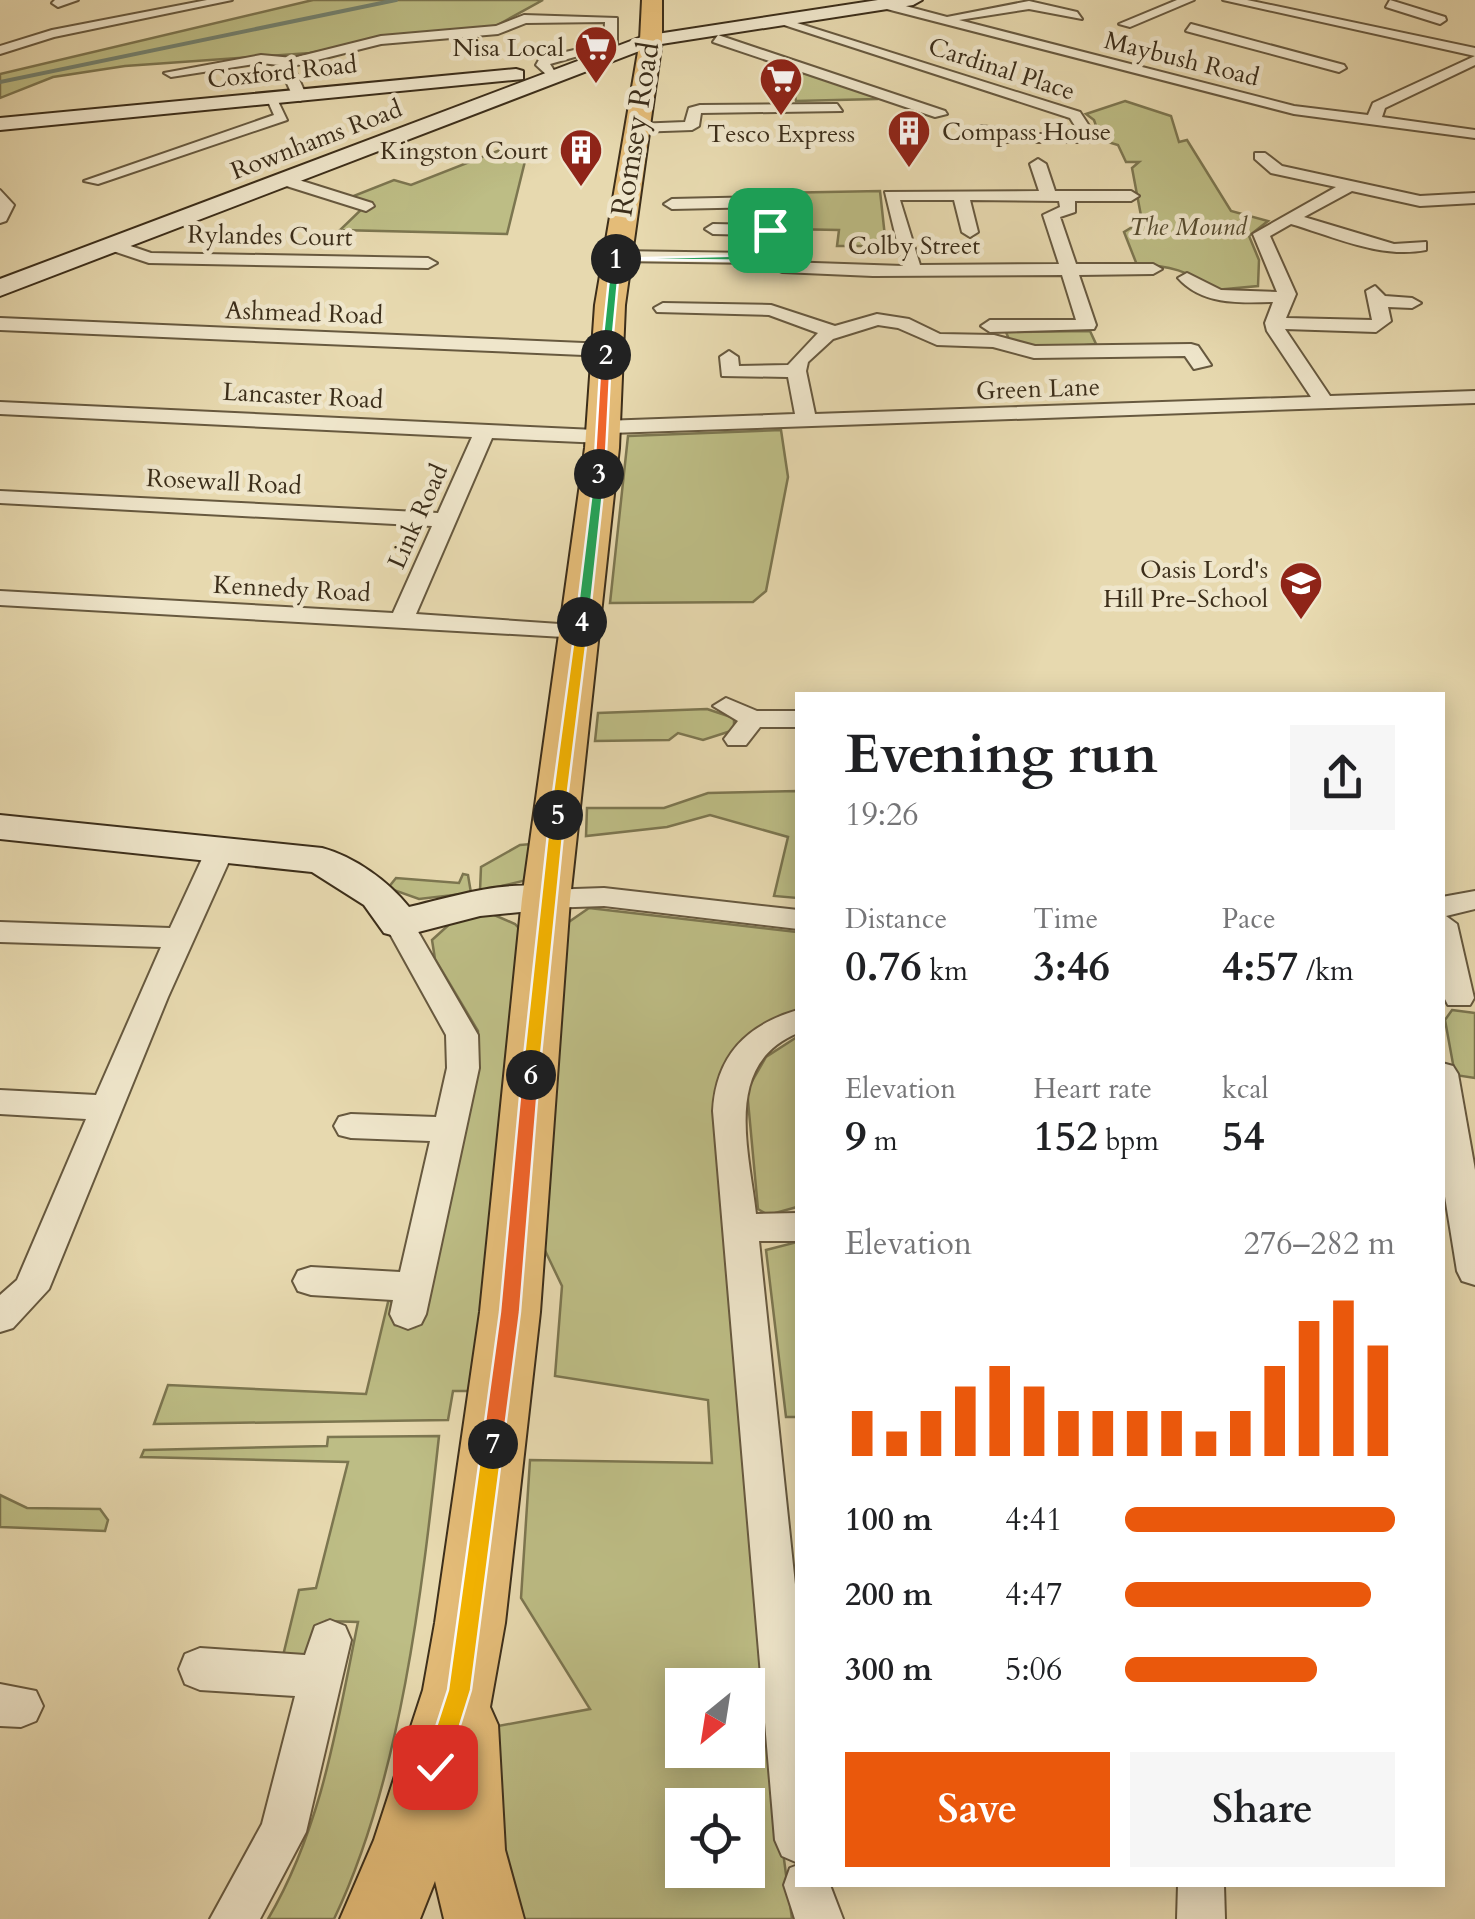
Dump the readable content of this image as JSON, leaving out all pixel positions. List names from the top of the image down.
{
  "streets": {
    "main road": ["Romsey Road"],
    "street": [
      "Maybush Road",
      "Cardinal Place",
      "Coxford Road",
      "Rownhams Road",
      "Rylandes Court",
      "Colby Street",
      "Ashmead Road",
      "Green Lane",
      "Lancaster Road",
      "Rosewall Road",
      "Link Road",
      "Kennedy Road"
    ]
  },
  "crossings": [
    ["Maybush Road", "Rownhams Road"],
    ["Cardinal Place", "Rownhams Road"],
    ["Coxford Road", "Rownhams Road"],
    ["Romsey Road", "Rownhams Road"],
    ["Romsey Road", "Colby Street"],
    ["Romsey Road", "Ashmead Road"],
    ["Romsey Road", "Green Lane"],
    ["Romsey Road", "Lancaster Road"],
    ["Romsey Road", "Kennedy Road"],
    ["Rownhams Road", "Rylandes Court"],
    ["Green Lane", "Lancaster Road"],
    ["Lancaster Road", "Link Road"],
    ["Rosewall Road", "Link Road"],
    ["Link Road", "Kennedy Road"]
  ],
  "parks": ["The Mound"],
  "places": {
    "supermarket": ["Nisa Local", "Tesco Express"],
    "building": ["Compass House", "Kingston Court"],
    "school or university": ["Oasis Lord's Hill Pre-School"]
  },
  "north": "bottom left",
  "page": {
    "pins": [
      "1",
      "2",
      "3",
      "4",
      "5",
      "6",
      "7"
    ],
    "heading": ["Evening run", "19:26"],
    "stats": [
      ["Distance", "0.76 km"],
      ["Time", "3:46"],
      ["Pace", "4:57 /km"],
      ["Elevation", "9 m"],
      ["Heart rate", "152 bpm"],
      ["kcal", "54"]
    ],
    "chart": ["Elevation", "276–282 m"],
    "list": [
      {
        "name": "100 m",
        "note": "4:41"
      },
      {
        "name": "200 m",
        "note": "4:47"
      },
      {
        "name": "300 m",
        "note": "5:06"
      }
    ],
    "buttons": ["Save", "Share"]
  }
}
